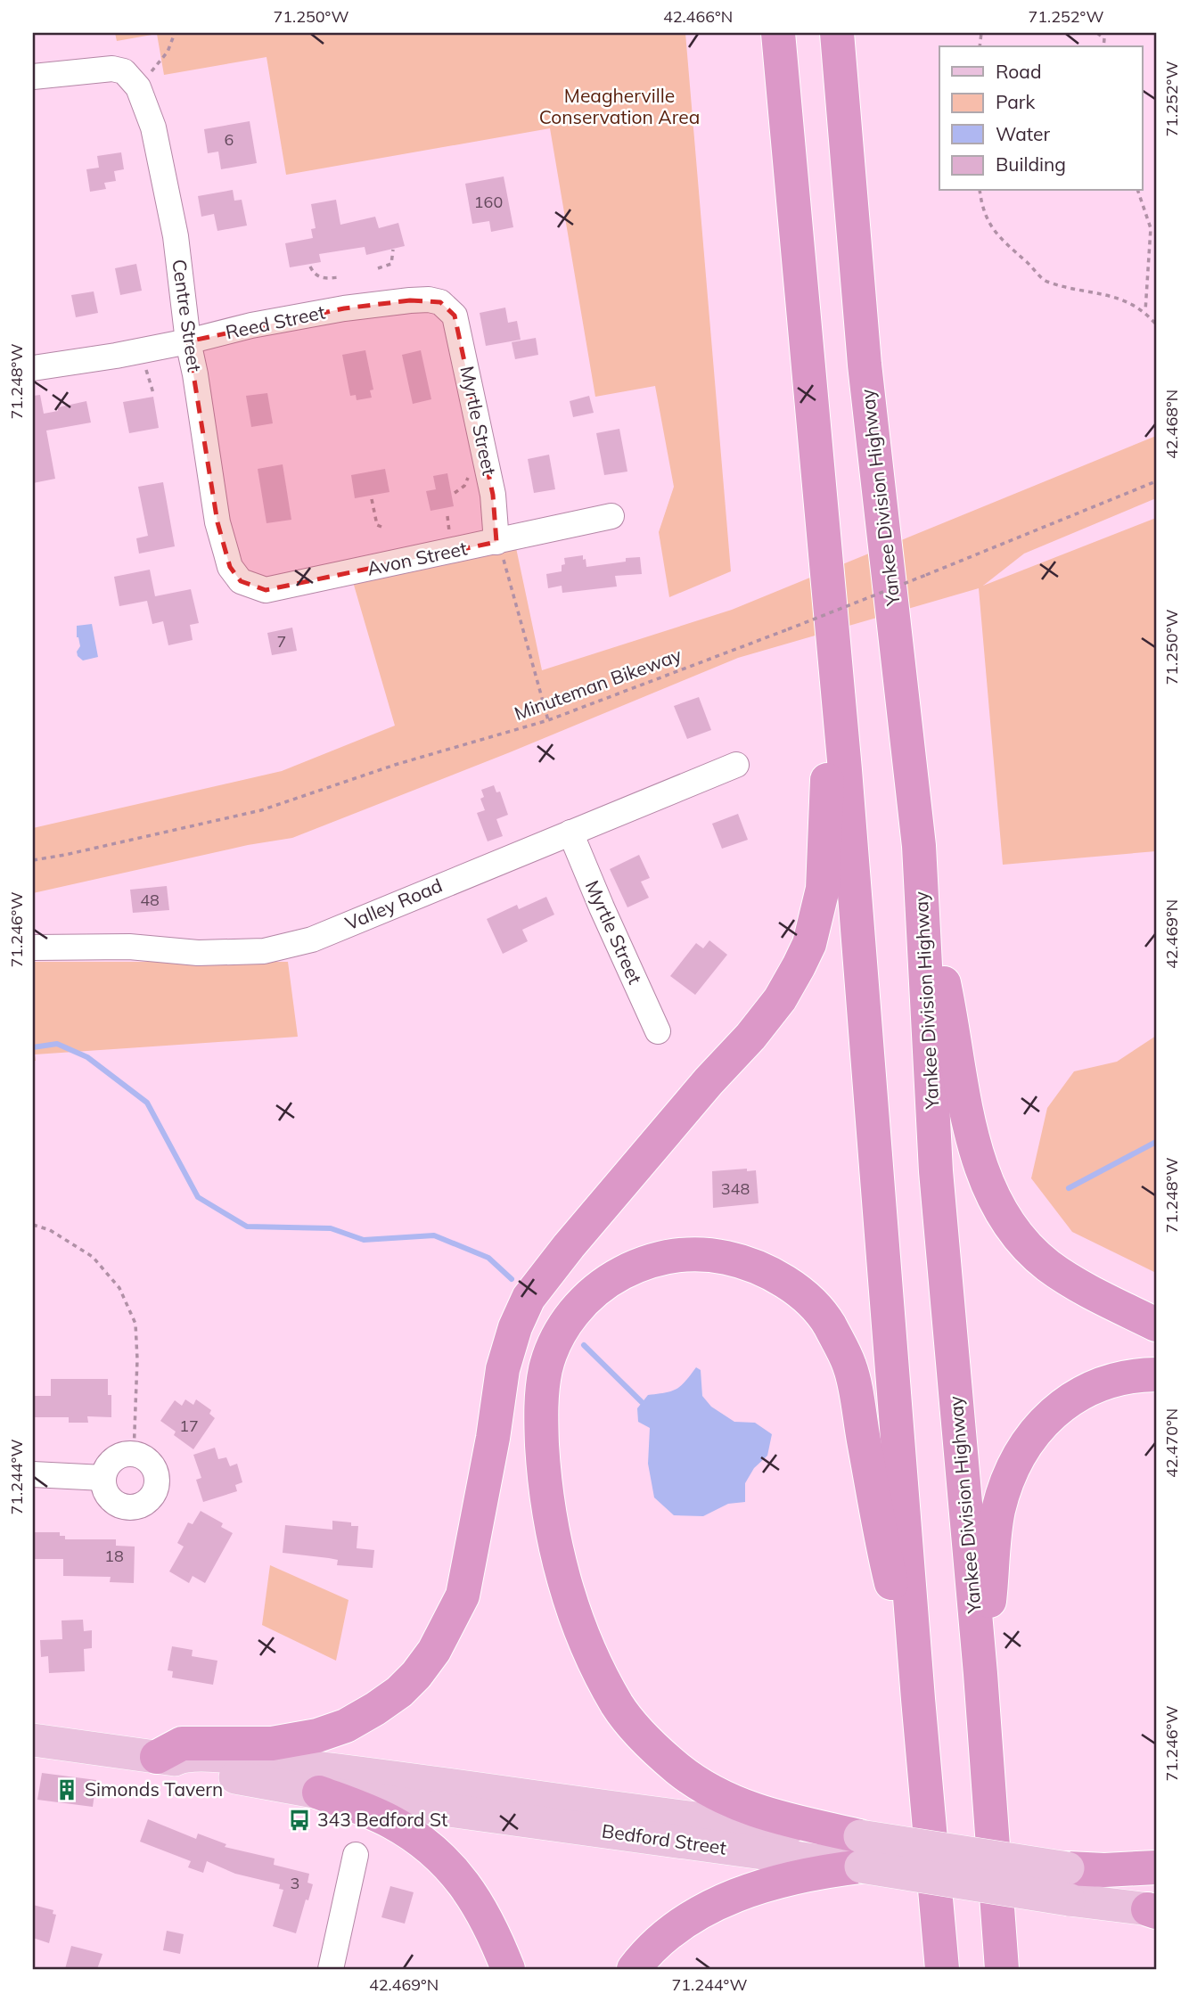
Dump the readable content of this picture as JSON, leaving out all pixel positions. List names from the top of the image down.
{
  "streets": {
    "highway": ["Yankee Division Highway"],
    "main road": ["Bedford Street"],
    "street": [
      "Centre Street",
      "Reed Street",
      "Myrtle Street",
      "Avon Street",
      "Valley Road"
    ],
    "path": ["Minuteman Bikeway"]
  },
  "crossings": [
    ["Centre Street", "Reed Street"],
    ["Centre Street", "Avon Street"],
    ["Reed Street", "Myrtle Street"],
    ["Myrtle Street", "Avon Street"],
    ["Myrtle Street", "Valley Road"]
  ],
  "parks": ["Meagherville Conservation Area"],
  "places": {
    "building": ["Simonds Tavern"],
    "bus stop": ["343 Bedford St"]
  },
  "house_numbers": [
    "6",
    "160",
    "7",
    "48",
    "348",
    "17",
    "18",
    "3"
  ],
  "legend": [
    "Road",
    "Park",
    "Water",
    "Building"
  ],
  "coordinates": [
    "71.250°W",
    "42.466°N",
    "71.252°W",
    "71.248°W",
    "42.468°N",
    "71.246°W",
    "42.469°N",
    "42.470°N",
    "71.244°W"
  ]
}
